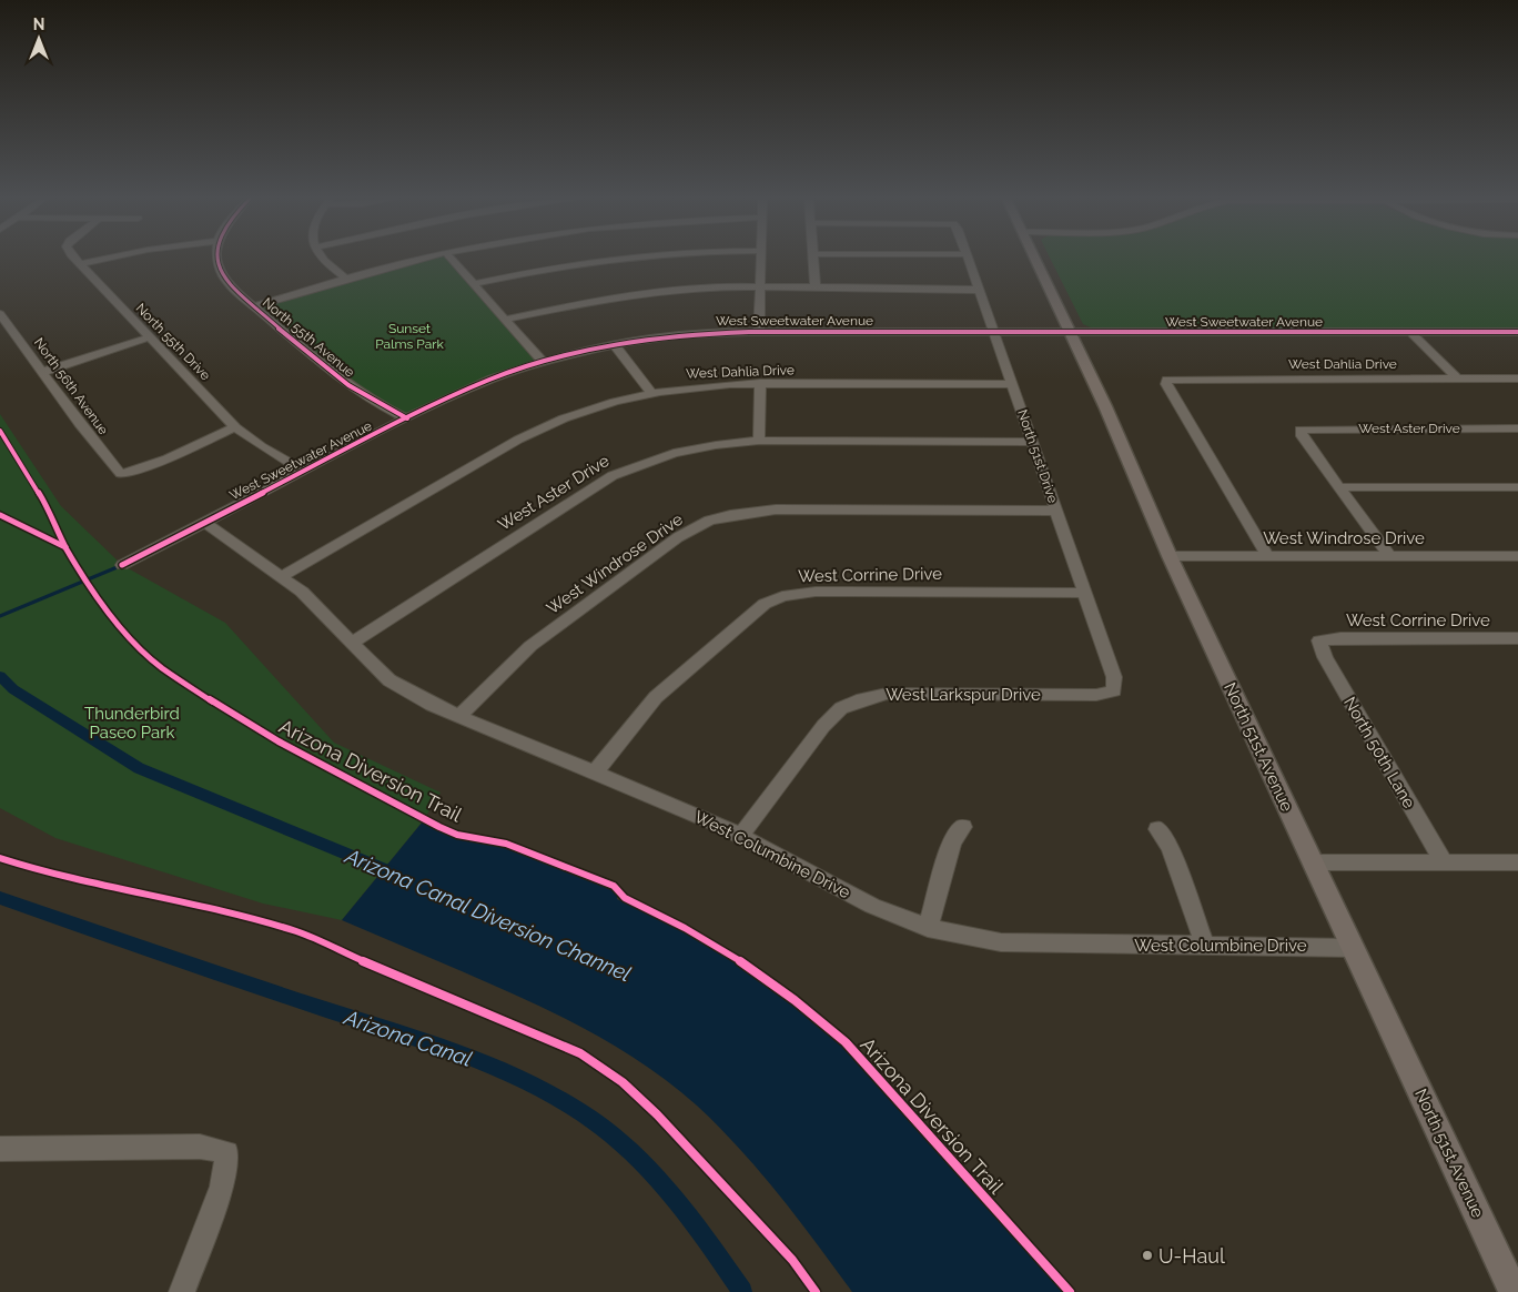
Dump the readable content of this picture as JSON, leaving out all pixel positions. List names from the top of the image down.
{
  "streets": {
    "main road": ["North 51st Avenue"],
    "street": [
      "West Sweetwater Avenue",
      "North 55th Avenue",
      "North 55th Drive",
      "West Dahlia Drive",
      "North 56th Avenue",
      "West Aster Drive",
      "North 51st Drive",
      "West Windrose Drive",
      "West Corrine Drive",
      "West Larkspur Drive",
      "North 50th Lane",
      "West Columbine Drive"
    ],
    "cycle path": ["Arizona Diversion Trail"]
  },
  "crossings": [
    ["West Sweetwater Avenue", "North 55th Avenue"],
    ["West Sweetwater Avenue", "North 55th Drive"],
    ["West Sweetwater Avenue", "North 51st Drive"],
    ["West Sweetwater Avenue", "North 51st Avenue"],
    ["West Sweetwater Avenue", "West Columbine Drive"],
    ["North 55th Drive", "North 56th Avenue"],
    ["West Dahlia Drive", "North 51st Drive"],
    ["West Dahlia Drive", "West Windrose Drive"],
    ["West Dahlia Drive", "West Columbine Drive"],
    ["West Aster Drive", "North 51st Drive"],
    ["West Aster Drive", "West Columbine Drive"],
    ["North 51st Drive", "West Windrose Drive"],
    ["North 51st Drive", "West Corrine Drive"],
    ["North 51st Drive", "West Larkspur Drive"],
    ["West Windrose Drive", "North 51st Avenue"],
    ["West Windrose Drive", "West Columbine Drive"],
    ["West Corrine Drive", "North 50th Lane"],
    ["West Corrine Drive", "West Columbine Drive"],
    ["West Larkspur Drive", "West Columbine Drive"],
    ["North 51st Avenue", "West Columbine Drive"]
  ],
  "water": ["Arizona Canal Diversion Channel", "Arizona Canal"],
  "parks": ["Sunset Palms Park", "Thunderbird Paseo Park"],
  "places": ["U-Haul"],
  "north": "top"
}
